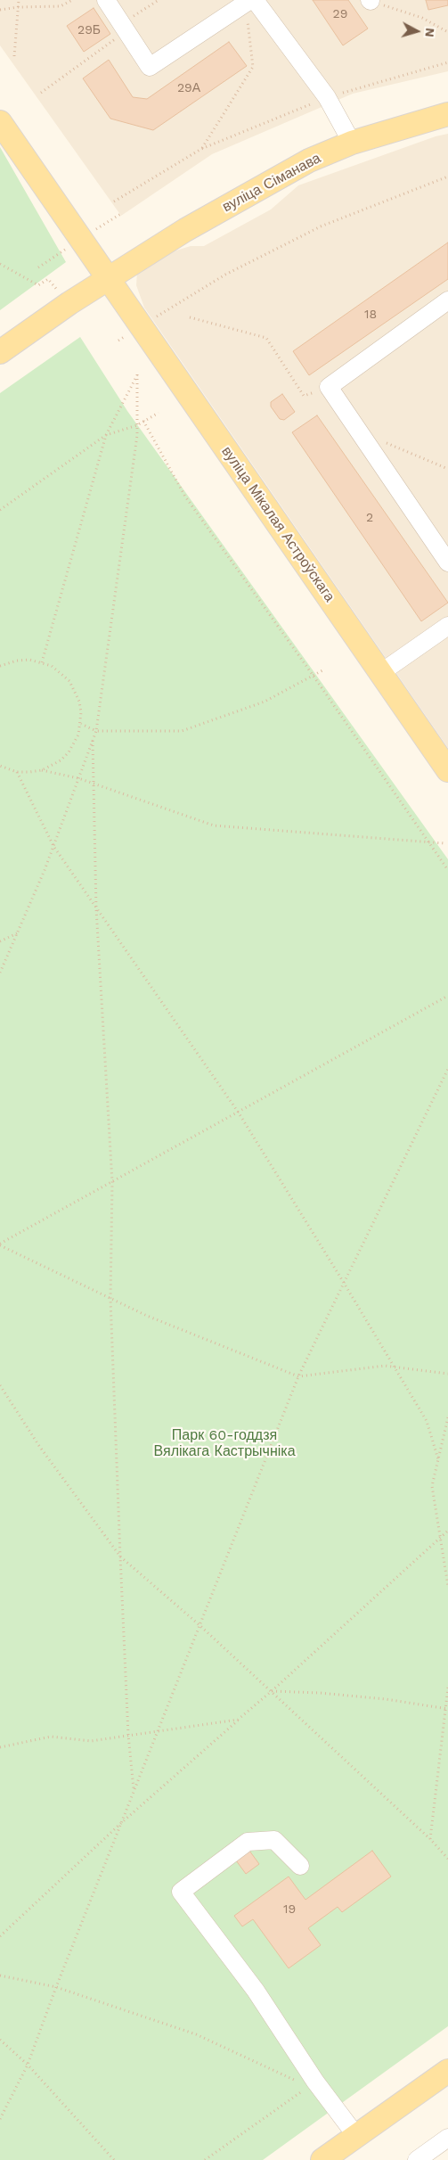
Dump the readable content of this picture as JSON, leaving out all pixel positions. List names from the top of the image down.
{
  "streets": {
    "main road": ["вуліца Сіманава", "вуліца Мікалая Астроўскага"]
  },
  "crossings": [
    ["вуліца Сіманава", "вуліца Мікалая Астроўскага"]
  ],
  "parks": ["Парк 60-годдзя Вялікага Кастрычніка"],
  "house_numbers": [
    "29",
    "29Б",
    "29А",
    "18",
    "2",
    "19"
  ],
  "north": "right"
}
